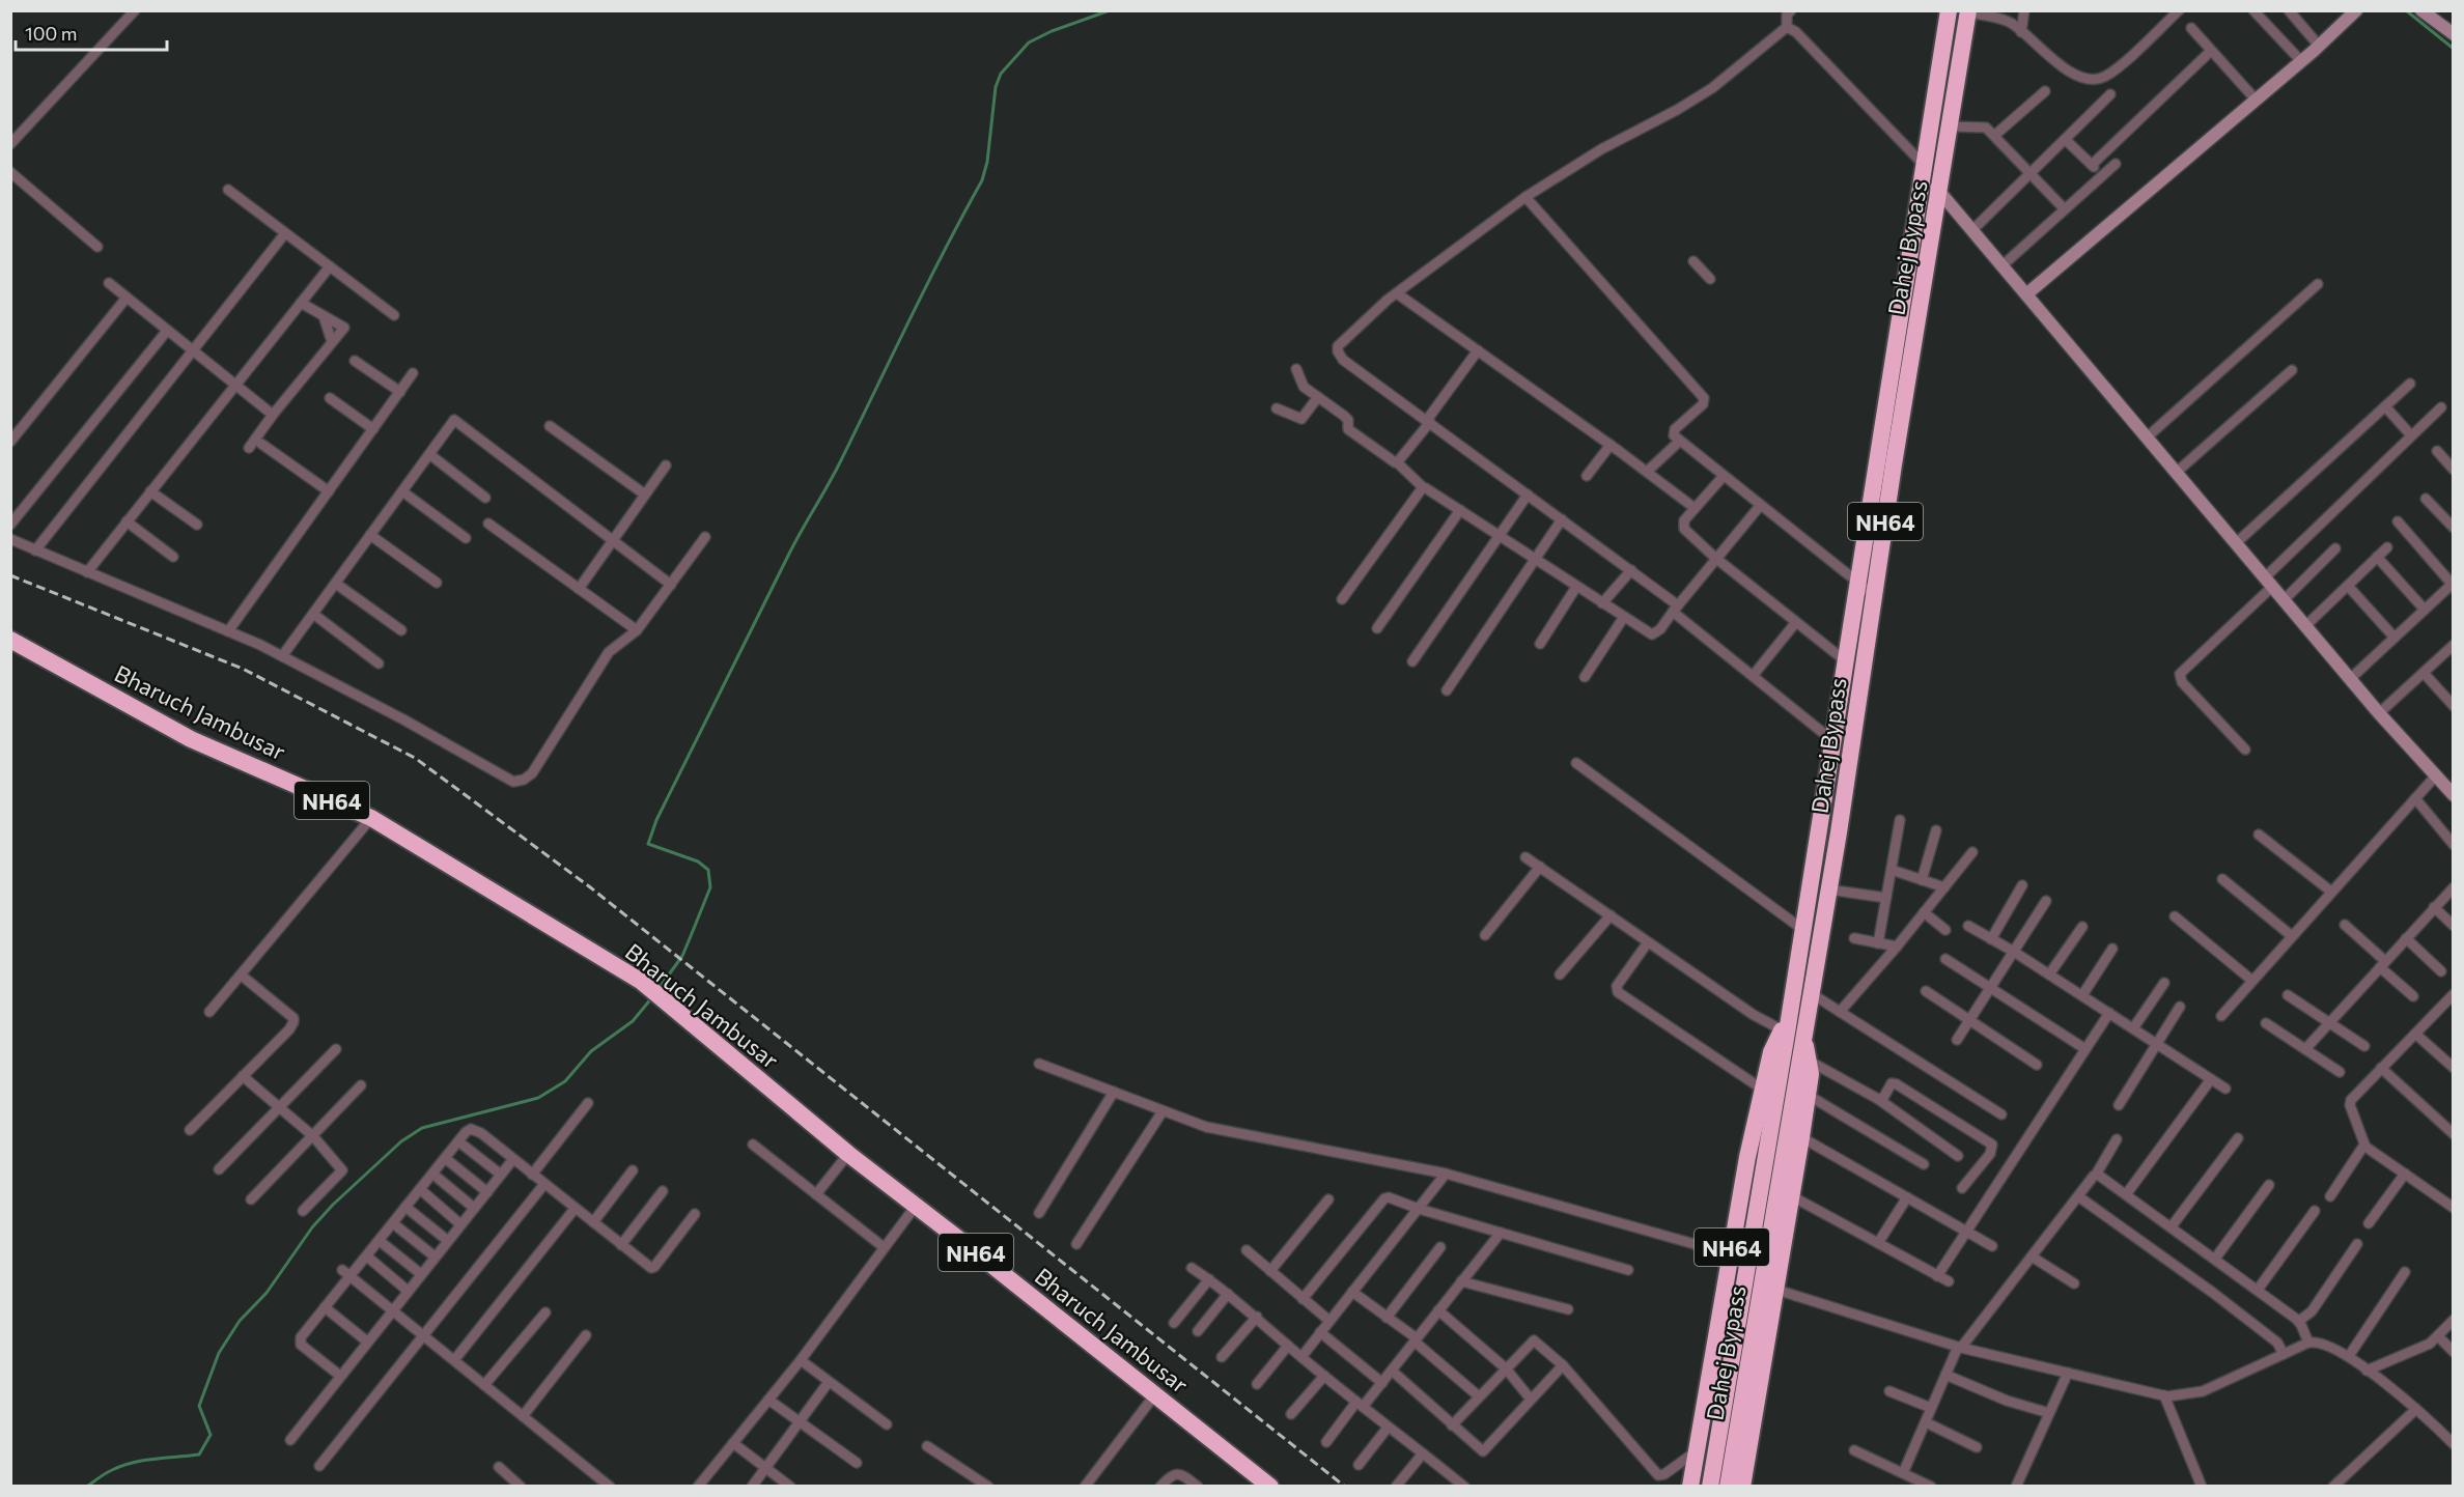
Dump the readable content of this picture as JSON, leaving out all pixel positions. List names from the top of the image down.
{
  "streets": {
    "highway": ["Dahej Bypass", "NH64", "Bharuch Jambusar"]
  },
  "crossings": [
    ["Dahej Bypass", "NH64"]
  ],
  "scale_bar": "100 m"
}
